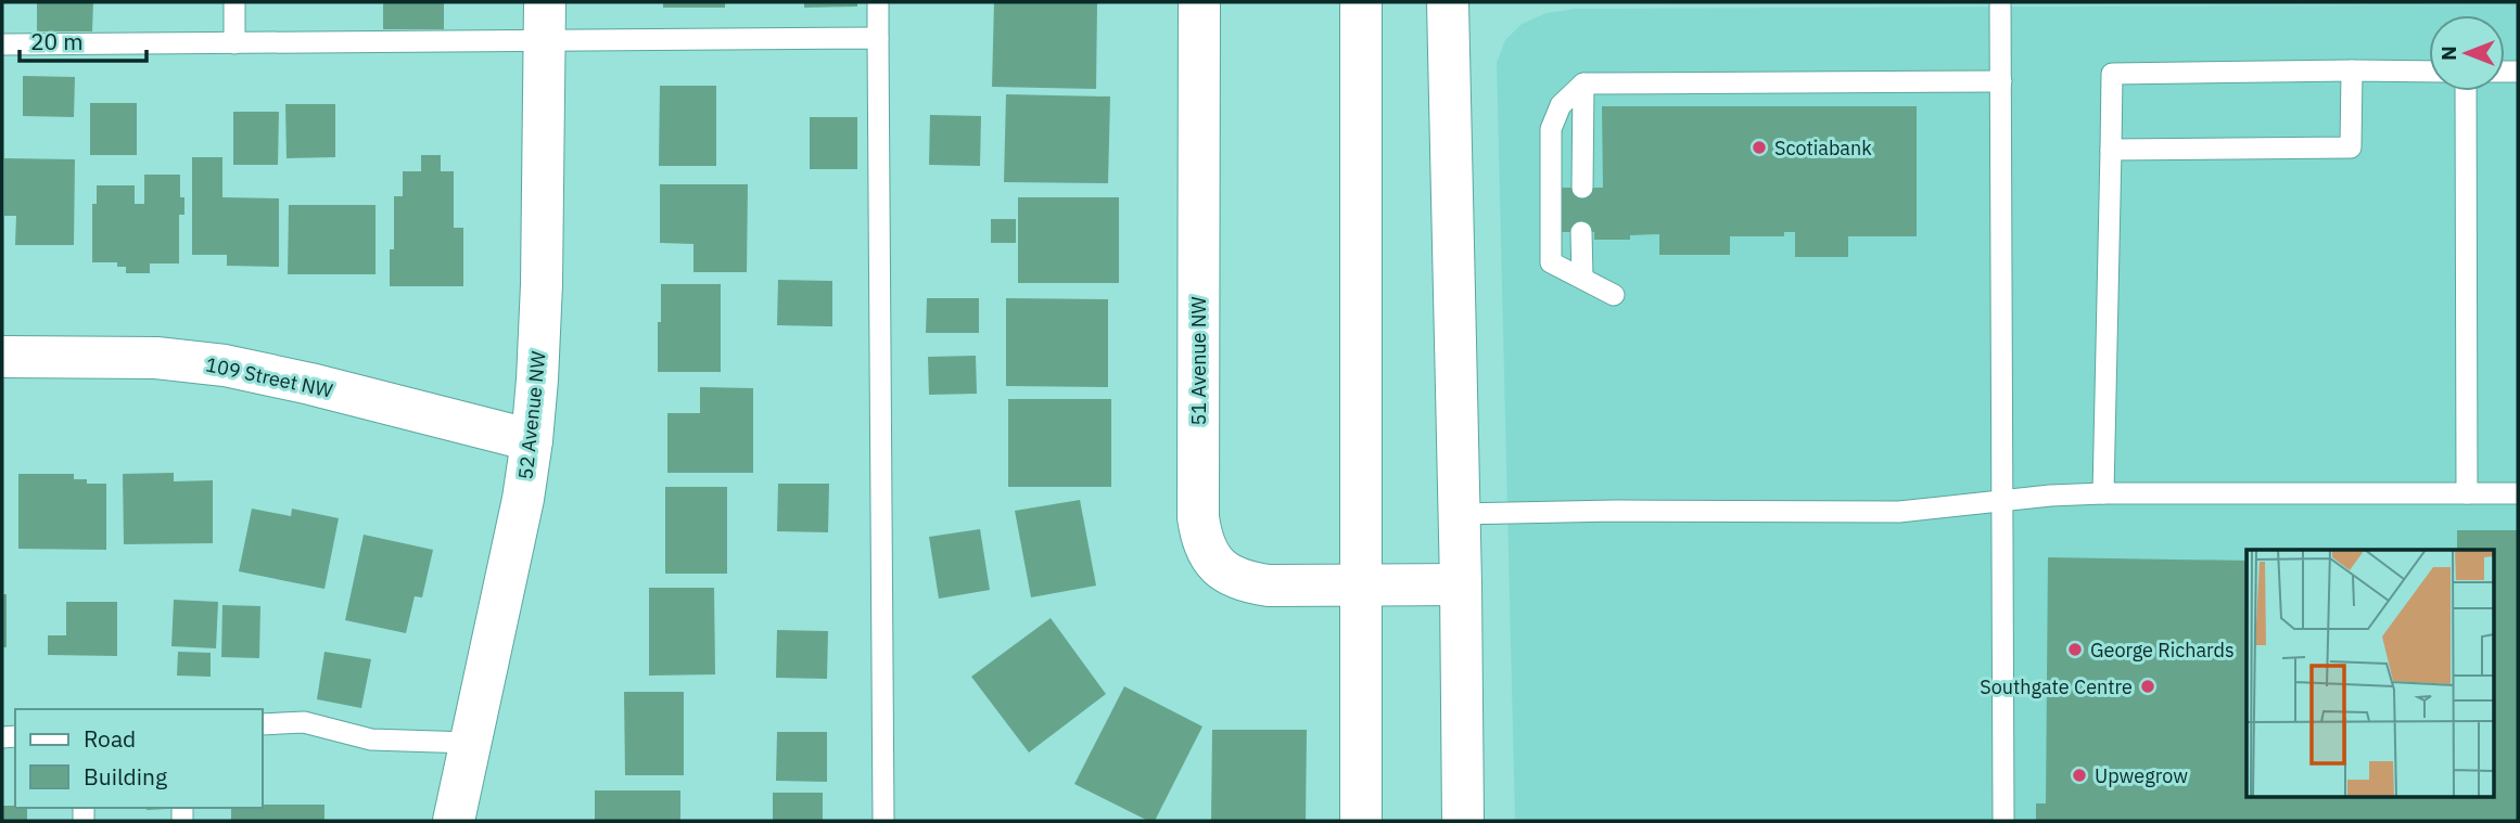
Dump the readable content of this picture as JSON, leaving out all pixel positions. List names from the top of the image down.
{
  "streets": {
    "street": ["51 Avenue NW", "109 Street NW", "52 Avenue NW"]
  },
  "crossings": [
    ["109 Street NW", "52 Avenue NW"]
  ],
  "places": [
    "Scotiabank",
    "George Richards",
    "Southgate Centre",
    "Upwegrow"
  ],
  "legend": ["Road", "Building"],
  "scale_bar": "20 m",
  "north": "left"
}
